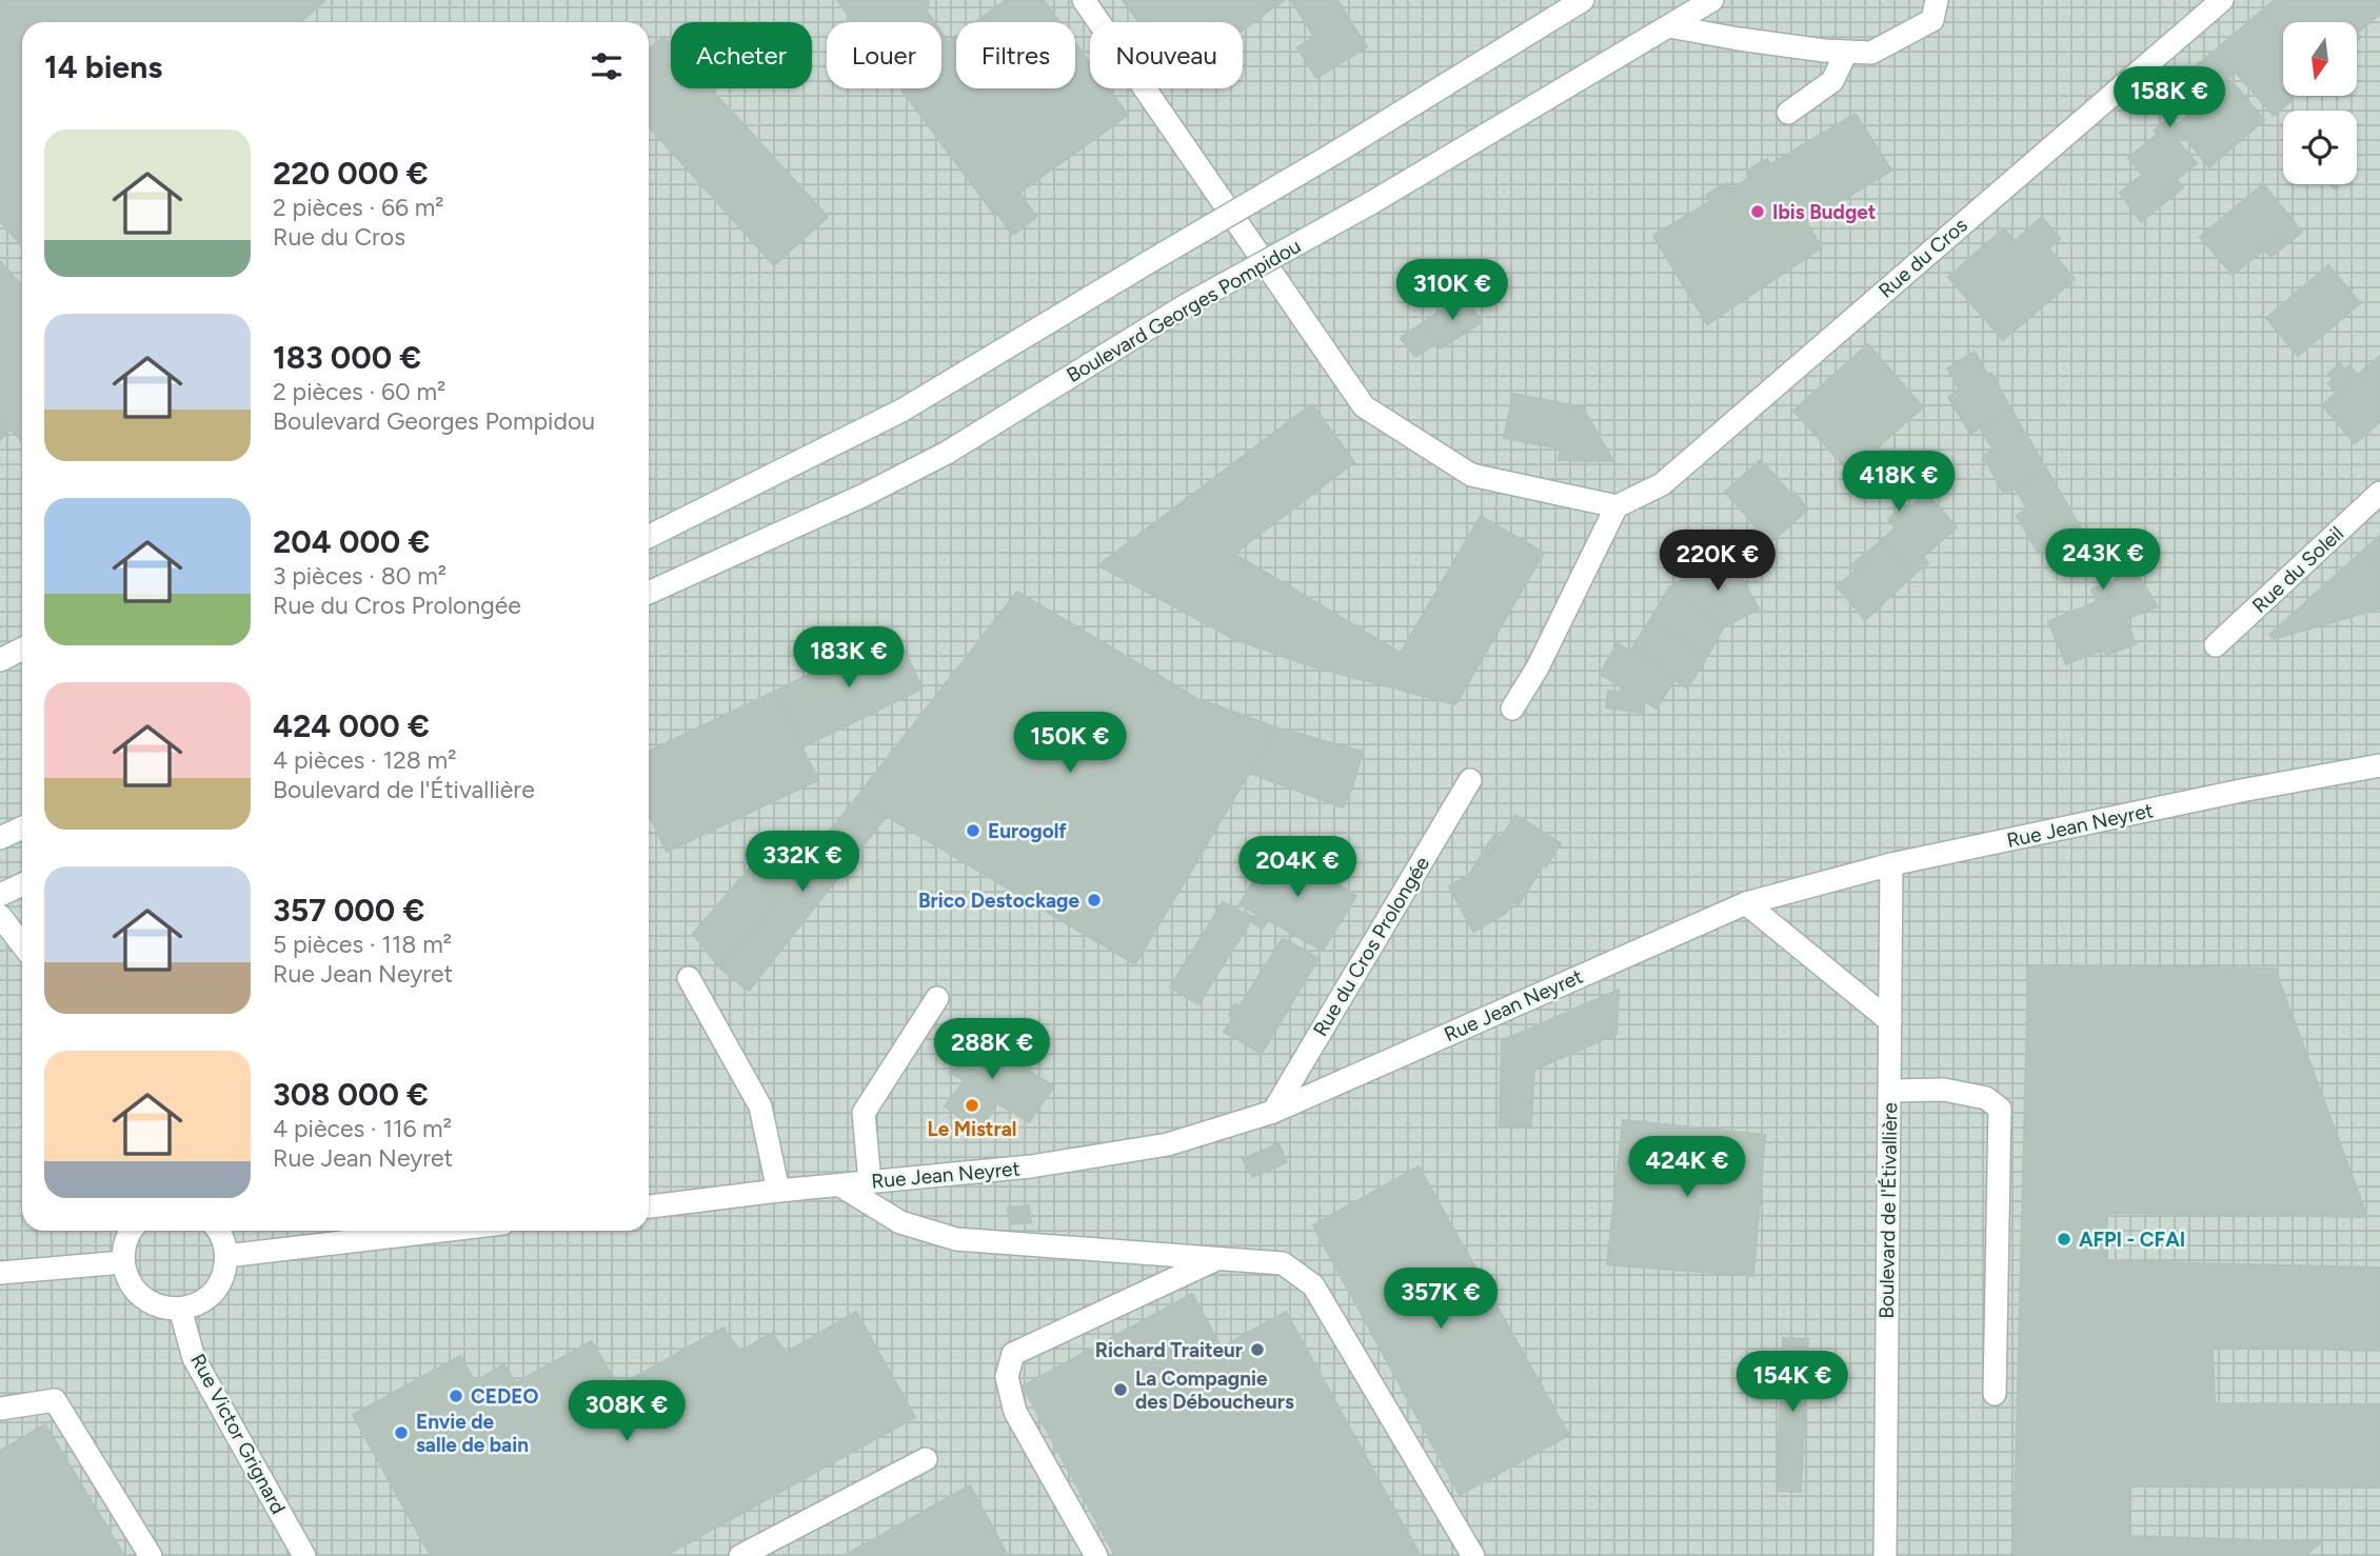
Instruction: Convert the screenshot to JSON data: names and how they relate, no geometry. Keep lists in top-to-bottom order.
{
  "streets": {
    "street": [
      "Rue du Cros",
      "Boulevard Georges Pompidou",
      "Rue du Soleil",
      "Rue Jean Neyret",
      "Rue du Cros Prolongée",
      "Boulevard de l'Étivallière",
      "Rue Victor Grignard"
    ]
  },
  "crossings": [
    ["Rue Jean Neyret", "Rue du Cros Prolongée"],
    ["Rue Jean Neyret", "Boulevard de l'Étivallière"]
  ],
  "places": [
    "Ibis Budget",
    "Eurogolf",
    "Brico Destockage",
    "Le Mistral",
    "AFPI - CFAI",
    "Richard Traiteur",
    "La Compagnie des Déboucheurs",
    "CEDEO",
    "Envie de salle de bain"
  ],
  "north": "bottom",
  "page": {
    "chip": [
      "Acheter",
      "Louer",
      "Filtres",
      "Nouveau"
    ],
    "heading": "14 biens",
    "price": [
      "158K €",
      "310K €",
      "418K €",
      "243K €",
      "220K €",
      "183K €",
      "150K €",
      "332K €",
      "204K €",
      "288K €",
      "424K €",
      "357K €",
      "154K €",
      "308K €"
    ],
    "list": [
      {
        "name": "220 000 €",
        "note": "2 pièces · 66 m² · Rue du Cros"
      },
      {
        "name": "183 000 €",
        "note": "2 pièces · 60 m² · Boulevard Georges Pompidou"
      },
      {
        "name": "204 000 €",
        "note": "3 pièces · 80 m² · Rue du Cros Prolongée"
      },
      {
        "name": "424 000 €",
        "note": "4 pièces · 128 m² · Boulevard de l'Étivallière"
      },
      {
        "name": "357 000 €",
        "note": "5 pièces · 118 m² · Rue Jean Neyret"
      },
      {
        "name": "308 000 €",
        "note": "4 pièces · 116 m² · Rue Jean Neyret"
      }
    ]
  }
}
